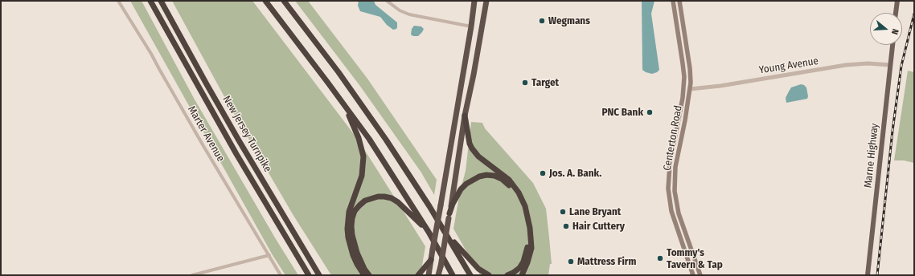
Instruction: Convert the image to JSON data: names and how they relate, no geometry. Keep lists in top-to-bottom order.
{
  "streets": {
    "highway": ["New Jersey Turnpike"],
    "main road": ["Centerton Road", "Marne Highway"],
    "street": ["Young Avenue", "Marter Avenue"]
  },
  "crossings": [
    ["Young Avenue", "Centerton Road"],
    ["Young Avenue", "Marne Highway"]
  ],
  "places": [
    "Wegmans",
    "Target",
    "PNC Bank",
    "Jos. A. Bank.",
    "Lane Bryant",
    "Hair Cuttery",
    "Tommy's Tavern & Tap",
    "Mattress Firm"
  ],
  "north": "right"
}
